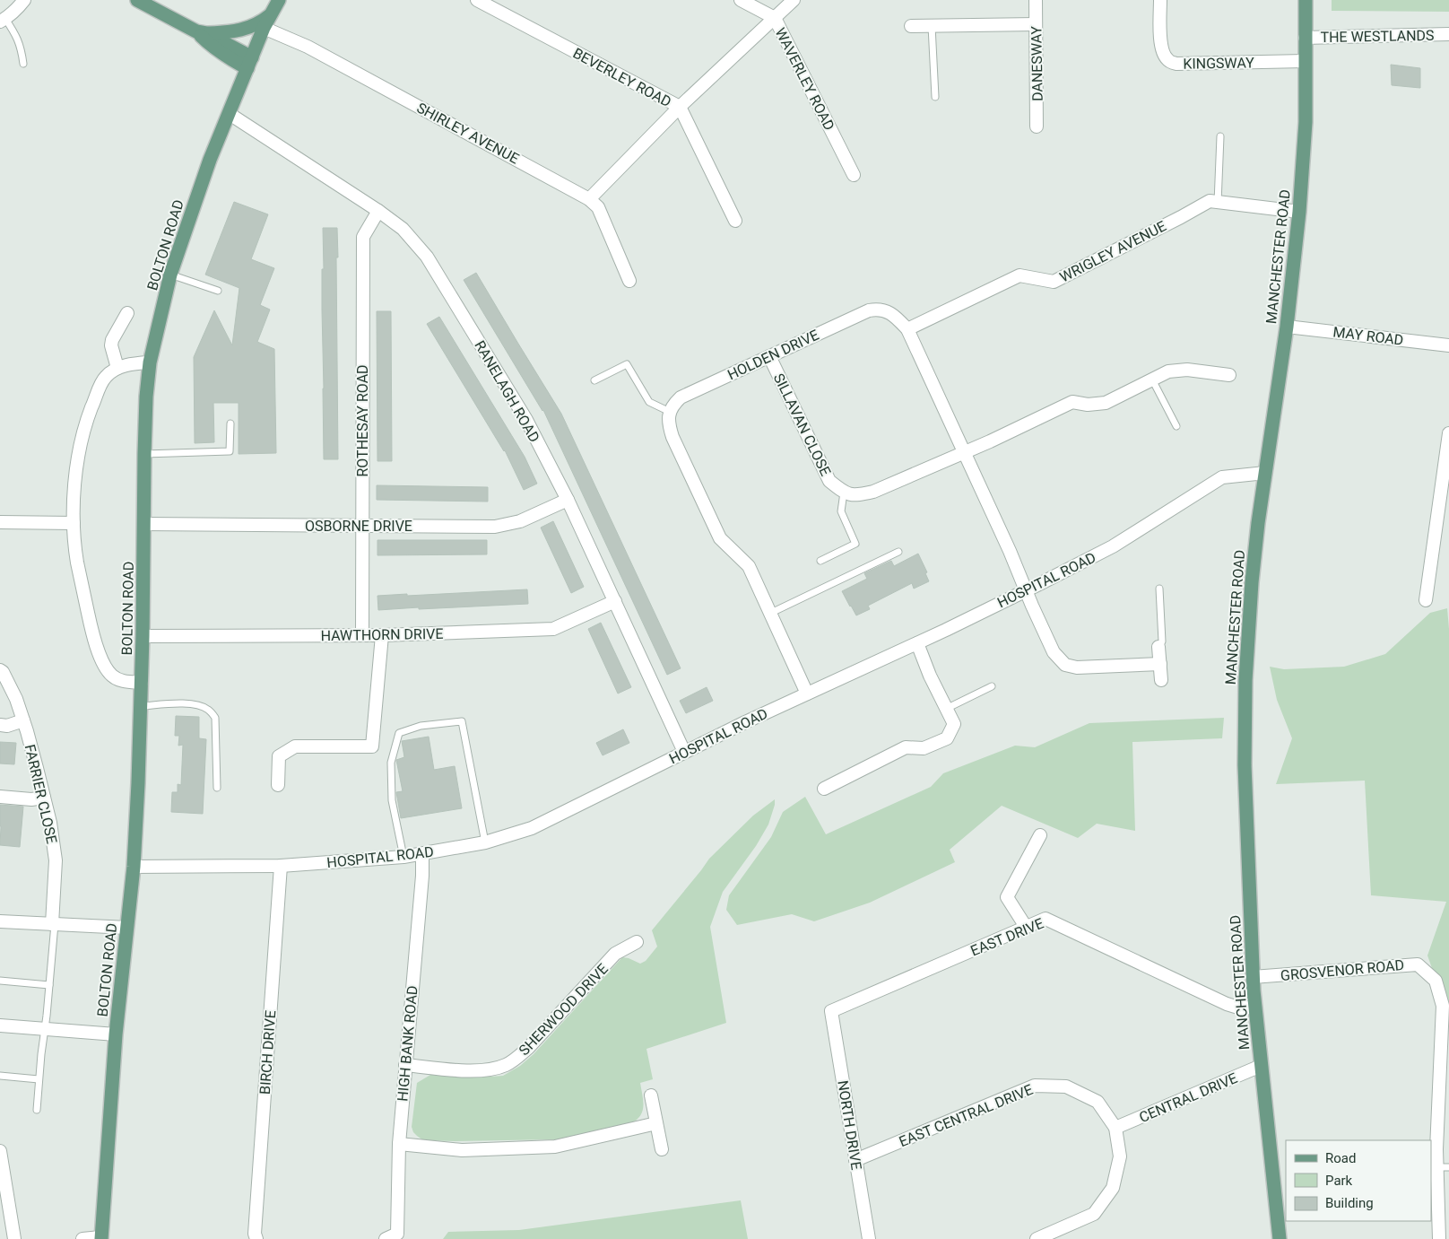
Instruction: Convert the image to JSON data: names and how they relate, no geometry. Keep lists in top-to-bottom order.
{
  "streets": {
    "main road": ["BOLTON ROAD", "MANCHESTER ROAD"],
    "street": [
      "THE WESTLANDS",
      "KINGSWAY",
      "DANESWAY",
      "BEVERLEY ROAD",
      "WAVERLEY ROAD",
      "SHIRLEY AVENUE",
      "WRIGLEY AVENUE",
      "MAY ROAD",
      "HOLDEN DRIVE",
      "RANELAGH ROAD",
      "ROTHESAY ROAD",
      "SILLAVAN CLOSE",
      "OSBORNE DRIVE",
      "HOSPITAL ROAD",
      "HAWTHORN DRIVE",
      "FARRIER CLOSE",
      "EAST DRIVE",
      "GROSVENOR ROAD",
      "SHERWOOD DRIVE",
      "HIGH BANK ROAD",
      "BIRCH DRIVE",
      "CENTRAL DRIVE",
      "EAST CENTRAL DRIVE",
      "NORTH DRIVE"
    ]
  },
  "crossings": [
    ["THE WESTLANDS", "MANCHESTER ROAD"],
    ["KINGSWAY", "MANCHESTER ROAD"],
    ["SHIRLEY AVENUE", "BOLTON ROAD"],
    ["BOLTON ROAD", "RANELAGH ROAD"],
    ["BOLTON ROAD", "OSBORNE DRIVE"],
    ["BOLTON ROAD", "HOSPITAL ROAD"],
    ["BOLTON ROAD", "HAWTHORN DRIVE"],
    ["WRIGLEY AVENUE", "MANCHESTER ROAD"],
    ["WRIGLEY AVENUE", "HOLDEN DRIVE"],
    ["MANCHESTER ROAD", "MAY ROAD"],
    ["MANCHESTER ROAD", "HOSPITAL ROAD"],
    ["MANCHESTER ROAD", "EAST DRIVE"],
    ["MANCHESTER ROAD", "GROSVENOR ROAD"],
    ["MANCHESTER ROAD", "CENTRAL DRIVE"],
    ["HOLDEN DRIVE", "SILLAVAN CLOSE"],
    ["HOLDEN DRIVE", "HOSPITAL ROAD"],
    ["RANELAGH ROAD", "ROTHESAY ROAD"],
    ["RANELAGH ROAD", "OSBORNE DRIVE"],
    ["RANELAGH ROAD", "HOSPITAL ROAD"],
    ["RANELAGH ROAD", "HAWTHORN DRIVE"],
    ["ROTHESAY ROAD", "OSBORNE DRIVE"],
    ["ROTHESAY ROAD", "HAWTHORN DRIVE"],
    ["HOSPITAL ROAD", "HIGH BANK ROAD"],
    ["HOSPITAL ROAD", "BIRCH DRIVE"],
    ["EAST DRIVE", "NORTH DRIVE"],
    ["SHERWOOD DRIVE", "HIGH BANK ROAD"],
    ["CENTRAL DRIVE", "EAST CENTRAL DRIVE"],
    ["EAST CENTRAL DRIVE", "NORTH DRIVE"]
  ],
  "legend": ["Road", "Park", "Building"]
}
